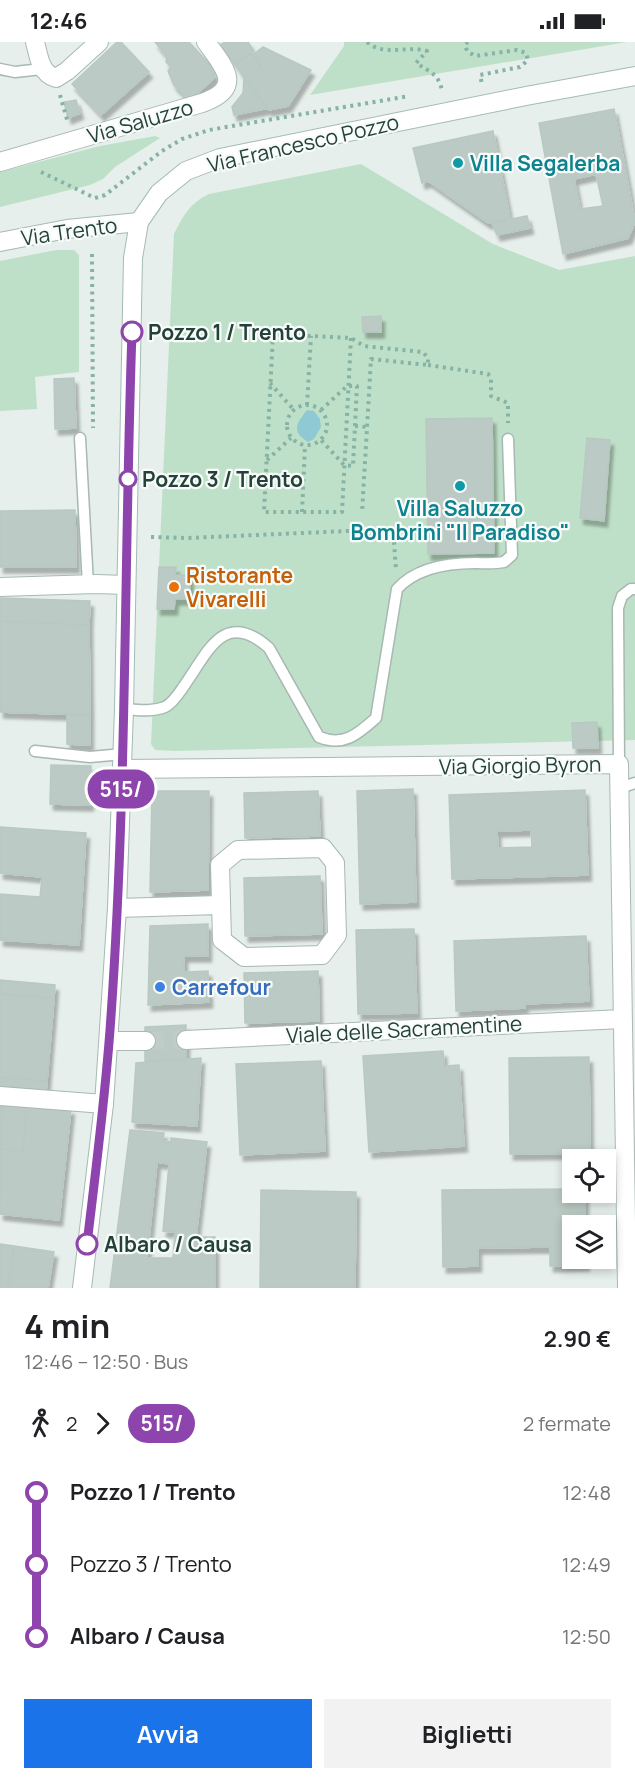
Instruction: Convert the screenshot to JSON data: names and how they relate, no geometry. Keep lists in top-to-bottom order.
{
  "streets": {
    "street": [
      "Via Saluzzo",
      "Via Francesco Pozzo",
      "Via Trento",
      "Via Giorgio Byron",
      "Viale delle Sacramentine"
    ]
  },
  "crossings": [
    ["Via Francesco Pozzo", "Via Trento"],
    ["Via Francesco Pozzo", "Via Giorgio Byron"],
    ["Via Giorgio Byron", "Viale delle Sacramentine"]
  ],
  "places": [
    "Villa Segalerba",
    "Pozzo 1 / Trento",
    "Pozzo 3 / Trento",
    "Villa Saluzzo Bombrini \"Il Paradiso\"",
    "Ristorante Vivarelli",
    "Carrefour",
    "Albaro / Causa"
  ],
  "lines": ["bus line 515/"],
  "page": {
    "status": "12:46",
    "on_map": "515/",
    "heading": ["4 min", "12:46 – 12:50 · Bus", "2.90 €"],
    "legs": ["2", "515/", "2 fermate"],
    "list": [
      {
        "name": "Pozzo 1 / Trento",
        "value": "12:48"
      },
      {
        "name": "Pozzo 3 / Trento",
        "value": "12:49"
      },
      {
        "name": "Albaro / Causa",
        "value": "12:50"
      }
    ],
    "buttons": ["Avvia", "Biglietti"]
  }
}
